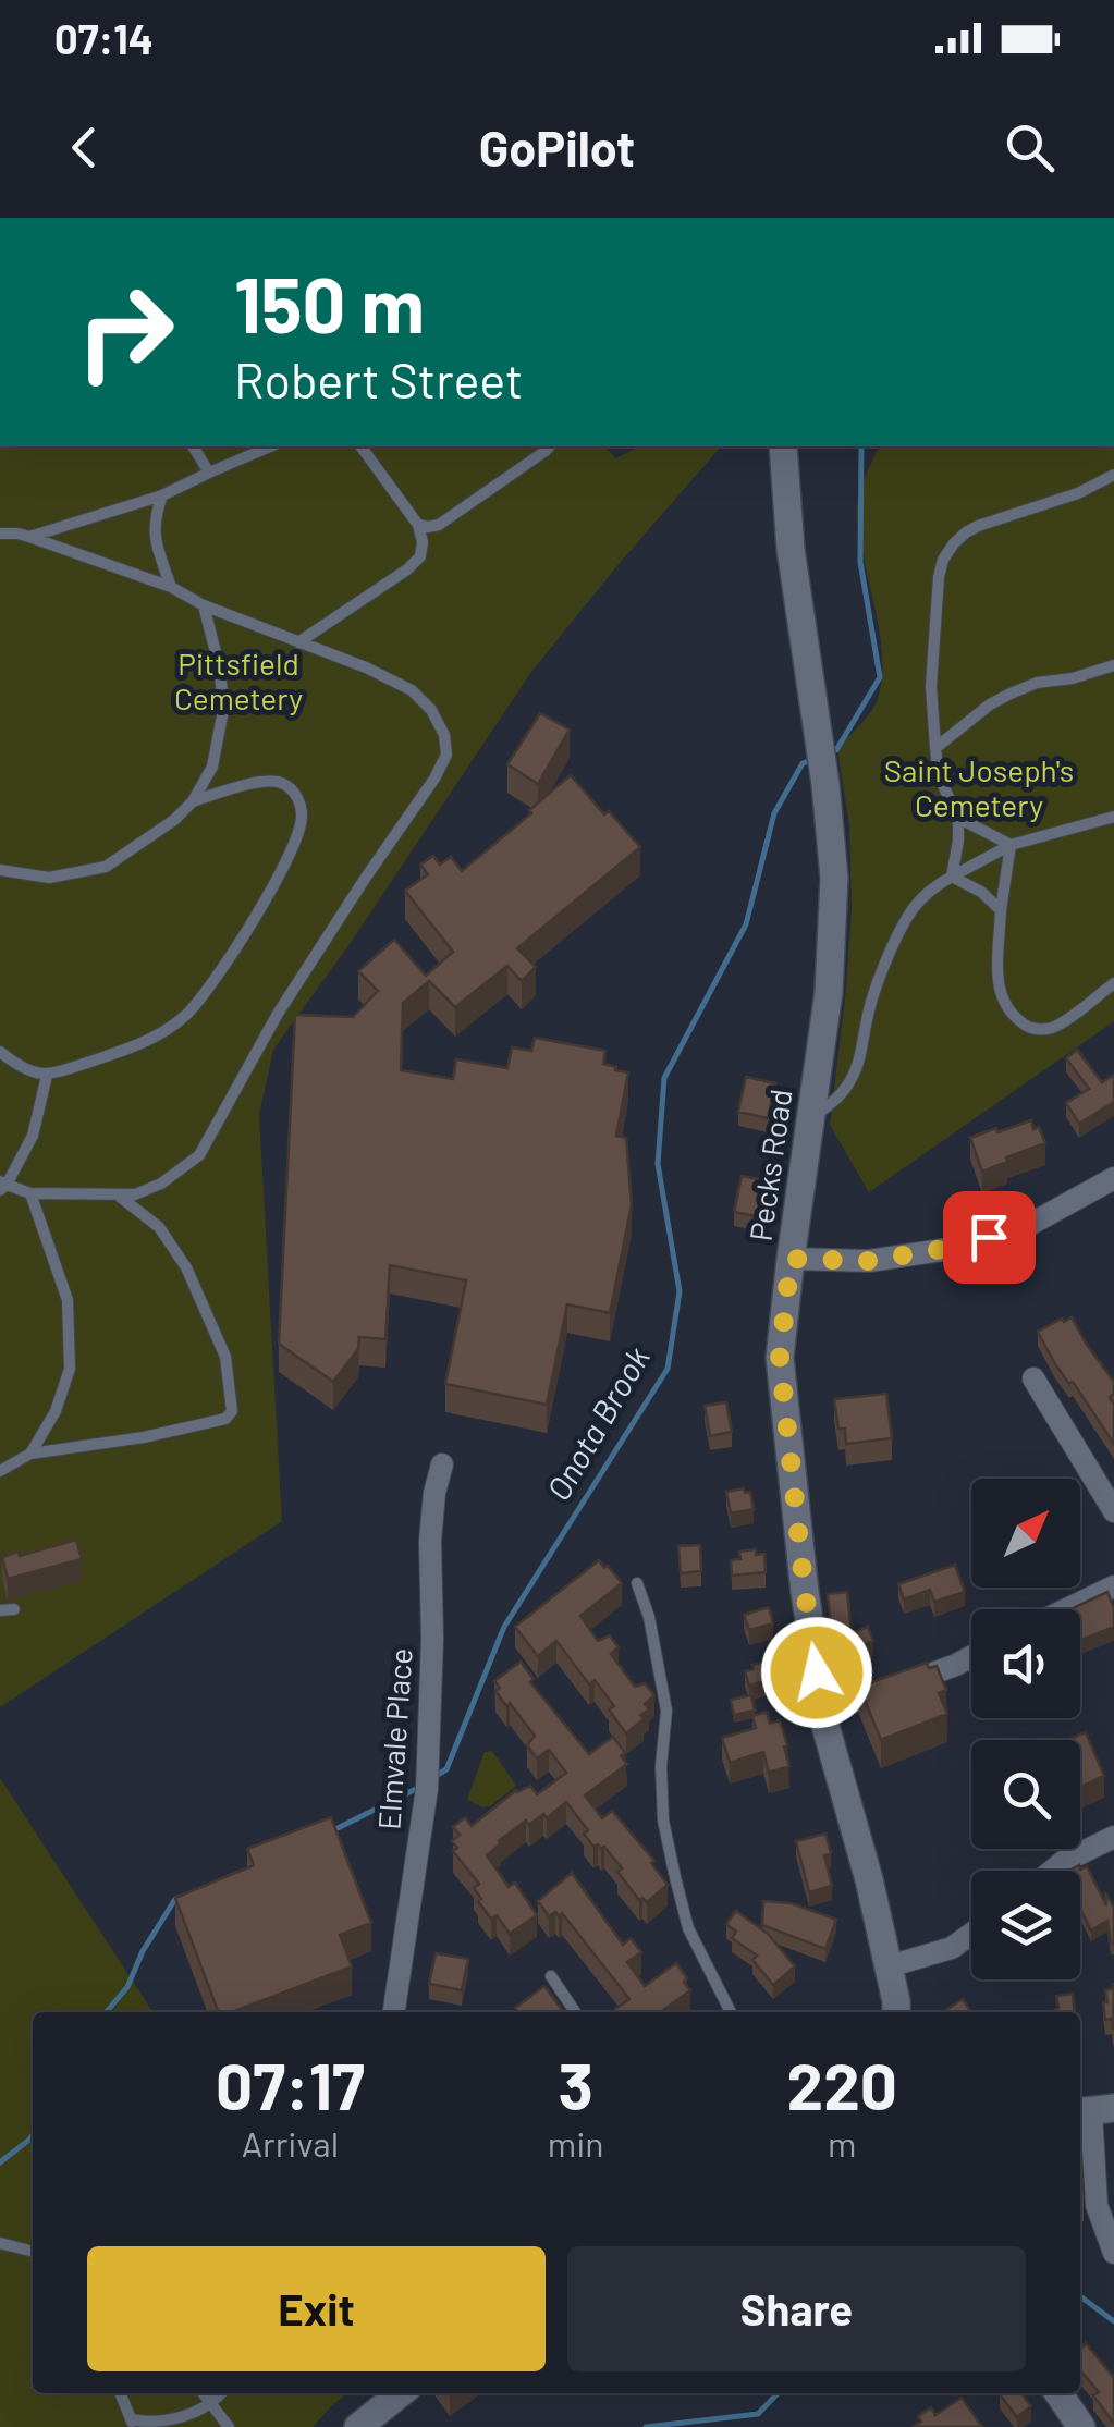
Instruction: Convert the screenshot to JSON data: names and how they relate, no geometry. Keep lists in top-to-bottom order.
{
  "streets": {
    "street": ["Pecks Road", "Elmvale Place"]
  },
  "water": ["Onota Brook"],
  "parks": ["Pittsfield Cemetery", "Saint Joseph's Cemetery"],
  "north": "top right",
  "page": {
    "status": "07:14",
    "header": "GoPilot",
    "turn": ["150 m", "Robert Street"],
    "eta": [
      "07:17",
      "Arrival",
      "3",
      "min",
      "220",
      "m"
    ],
    "buttons": ["Exit", "Share"]
  }
}
